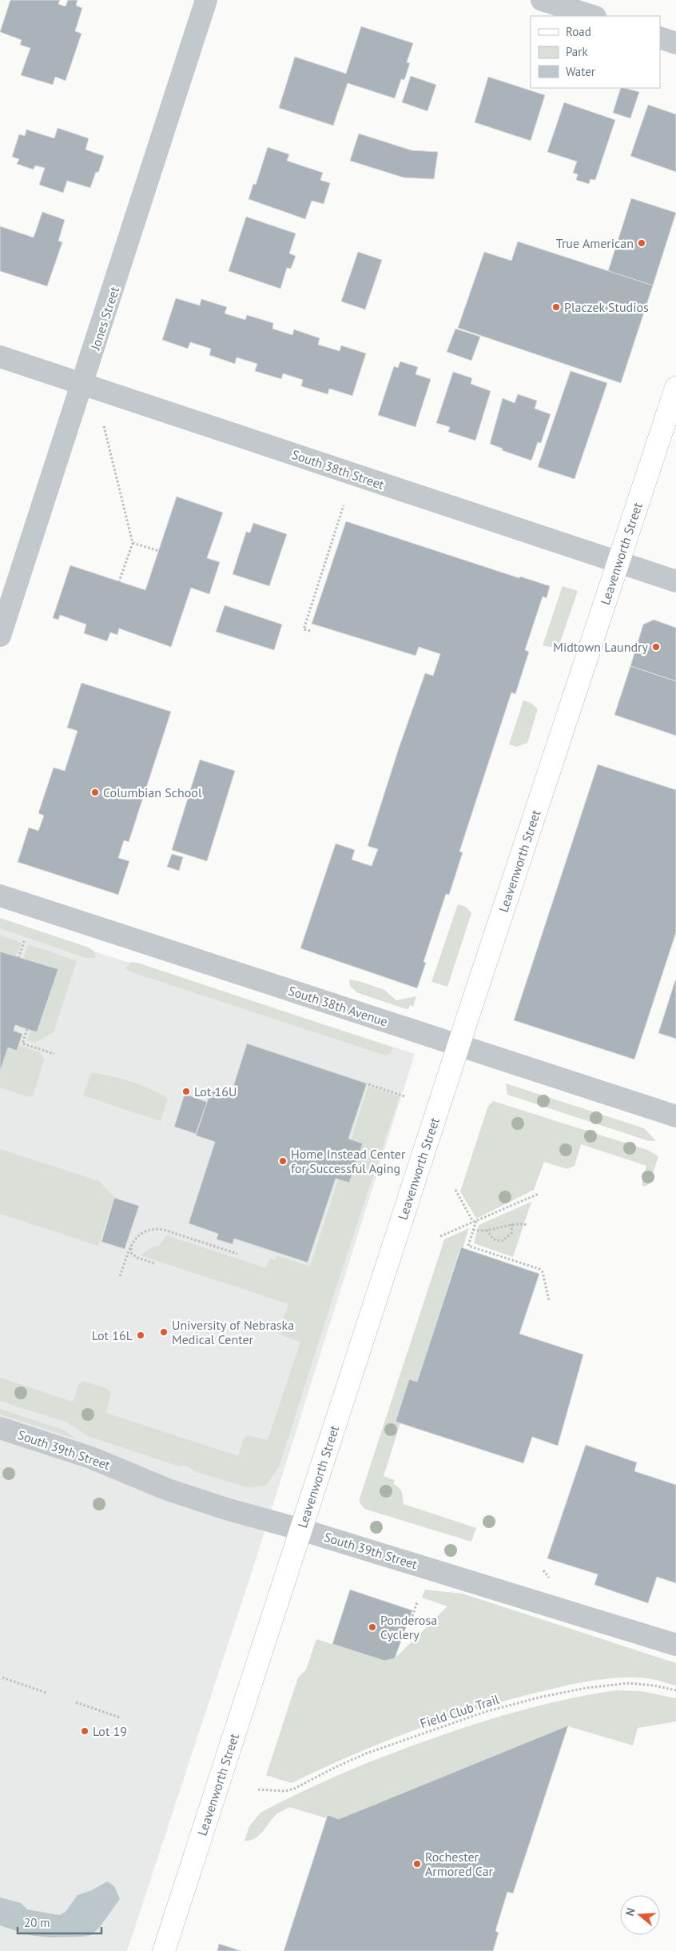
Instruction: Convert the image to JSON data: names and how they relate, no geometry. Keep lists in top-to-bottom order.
{
  "streets": {
    "main road": ["Leavenworth Street"],
    "street": [
      "Jones Street",
      "South 38th Street",
      "South 38th Avenue",
      "South 39th Street"
    ],
    "path": ["Field Club Trail"]
  },
  "crossings": [
    ["Jones Street", "South 38th Street"],
    ["South 38th Street", "Leavenworth Street"],
    ["Leavenworth Street", "South 38th Avenue"],
    ["Leavenworth Street", "South 39th Street"]
  ],
  "places": [
    "True American",
    "Placzek Studios",
    "Midtown Laundry",
    "Columbian School",
    "Lot 16U",
    "Home Instead Center for Successful Aging",
    "University of Nebraska Medical Center",
    "Lot 16L",
    "Ponderosa Cyclery",
    "Lot 19",
    "Rochester Armored Car"
  ],
  "legend": ["Road", "Park", "Water"],
  "scale_bar": "20 m",
  "north": "left"
}
